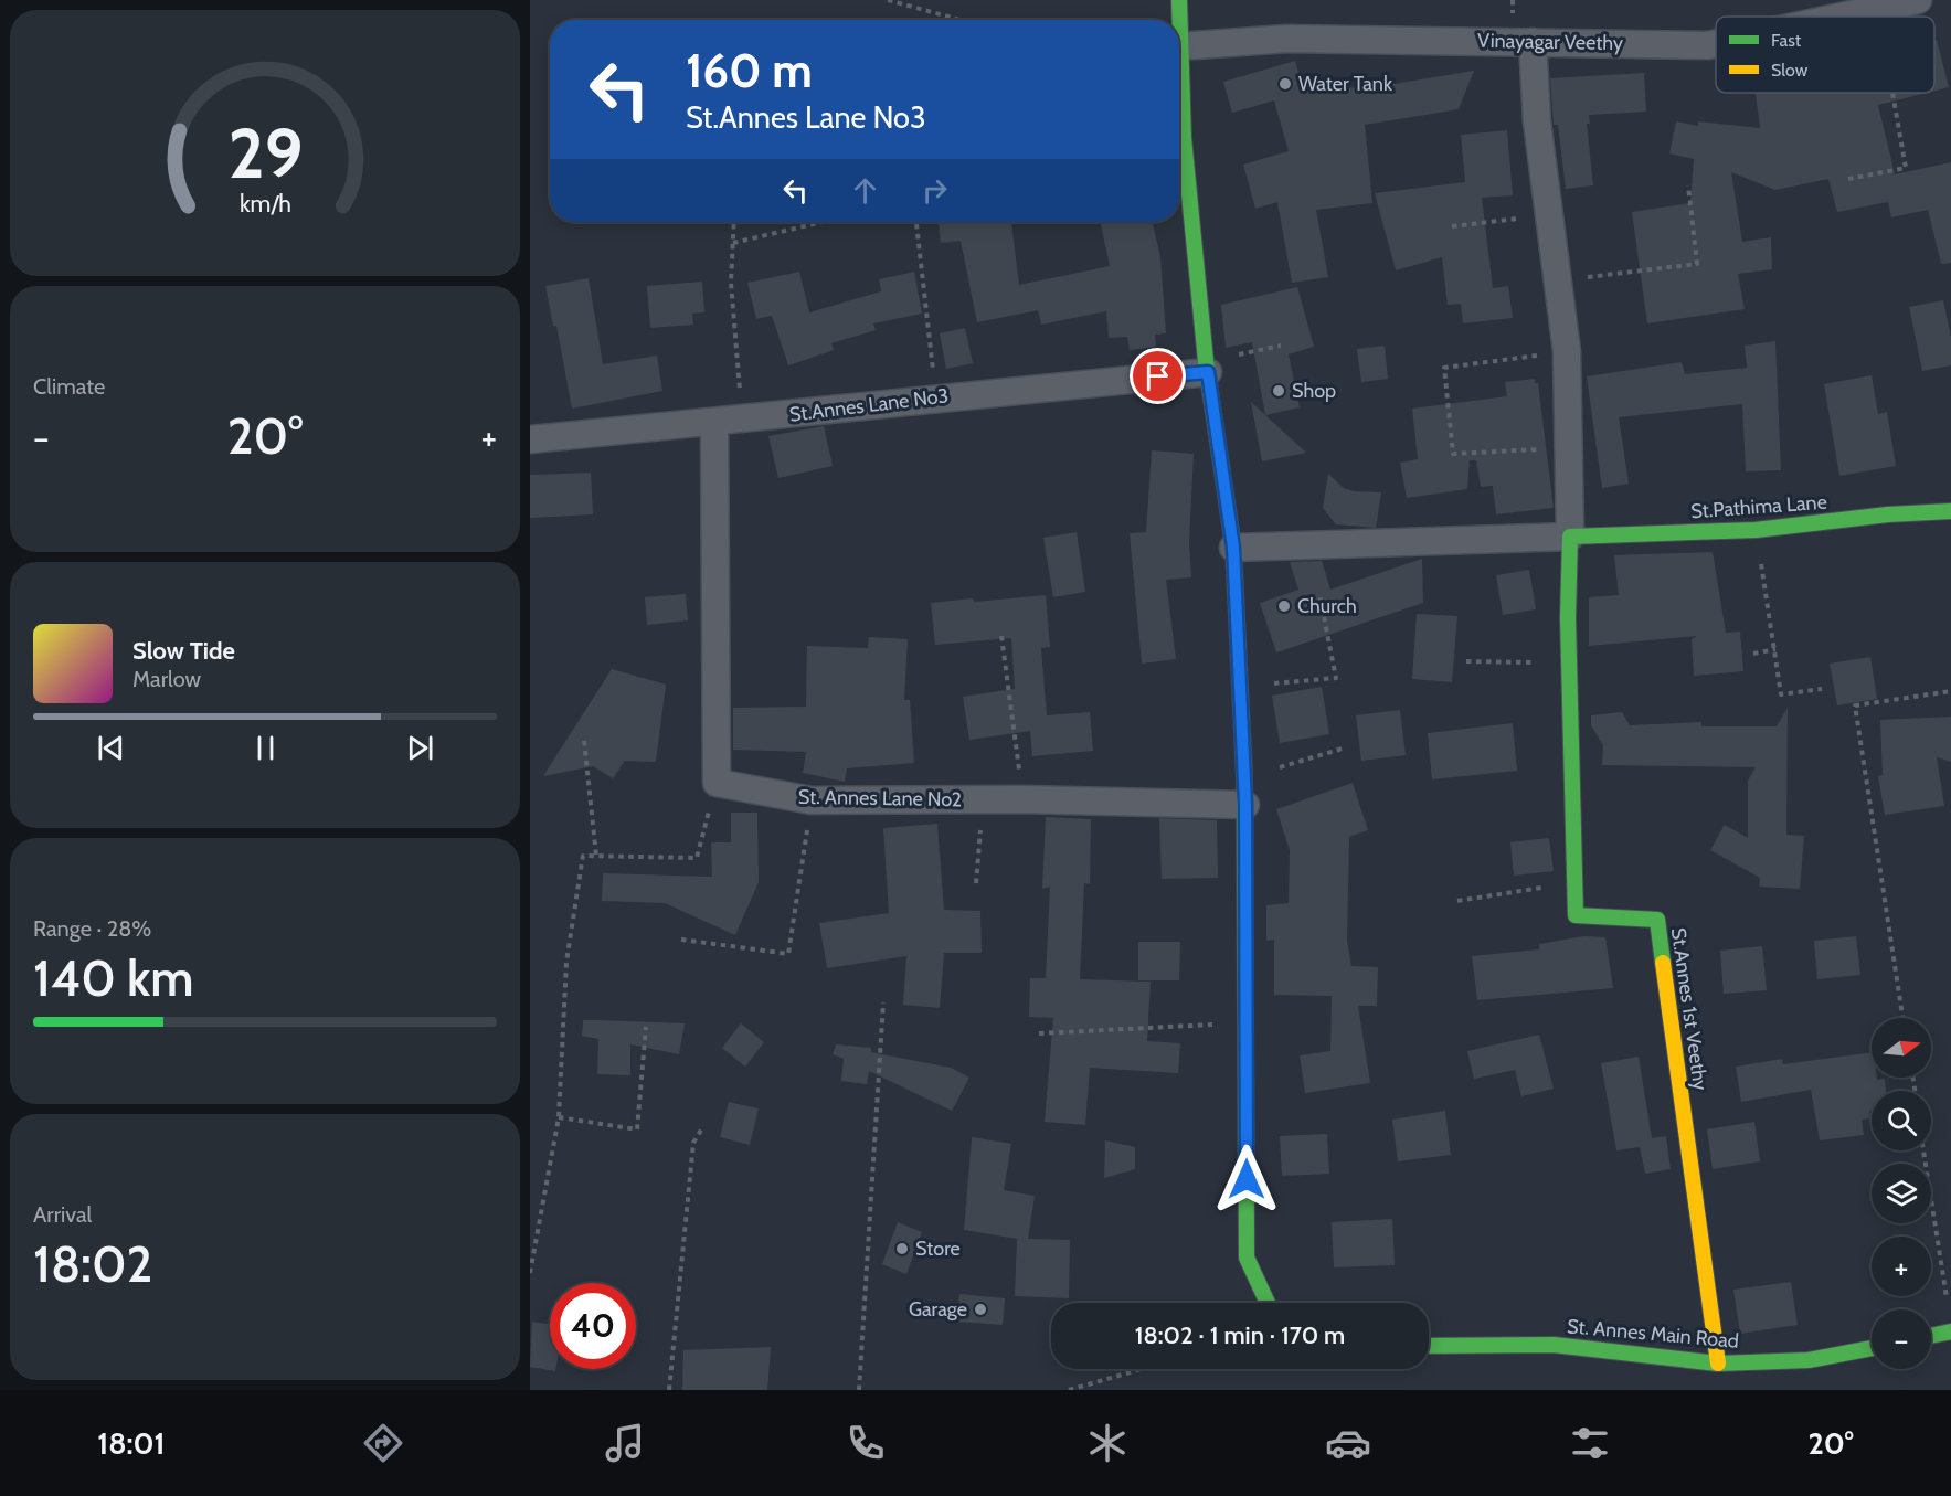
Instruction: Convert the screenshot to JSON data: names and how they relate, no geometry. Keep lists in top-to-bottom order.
{
  "streets": {
    "street": [
      "Vinayagar Veethy",
      "St.Annes Lane No3",
      "St.Pathima Lane",
      "St. Annes Lane No2",
      "St.Annes 1st Veethy",
      "St. Annes Main Road"
    ]
  },
  "crossings": [
    ["St.Pathima Lane", "St.Annes 1st Veethy"],
    ["St.Annes 1st Veethy", "St. Annes Main Road"]
  ],
  "places": [
    "Water Tank",
    "Shop",
    "Church",
    "Store",
    "Garage"
  ],
  "legend": ["Fast", "Slow"],
  "north": "right",
  "page": {
    "turn": ["160 m", "St.Annes Lane No3"],
    "tile": [
      "Climate",
      ["Range · 28%", "140 km"],
      ["Arrival", "18:02"]
    ],
    "heat": ["−", "20°", "+"],
    "song": ["Slow Tide", "Marlow"],
    "map_buttons": ["+", "−"],
    "limit": "40",
    "trip": "18:02 · 1 min · 170 m",
    "tabs": ["18:01", "20°"],
    "gauge": ["29", "km/h"]
  }
}
